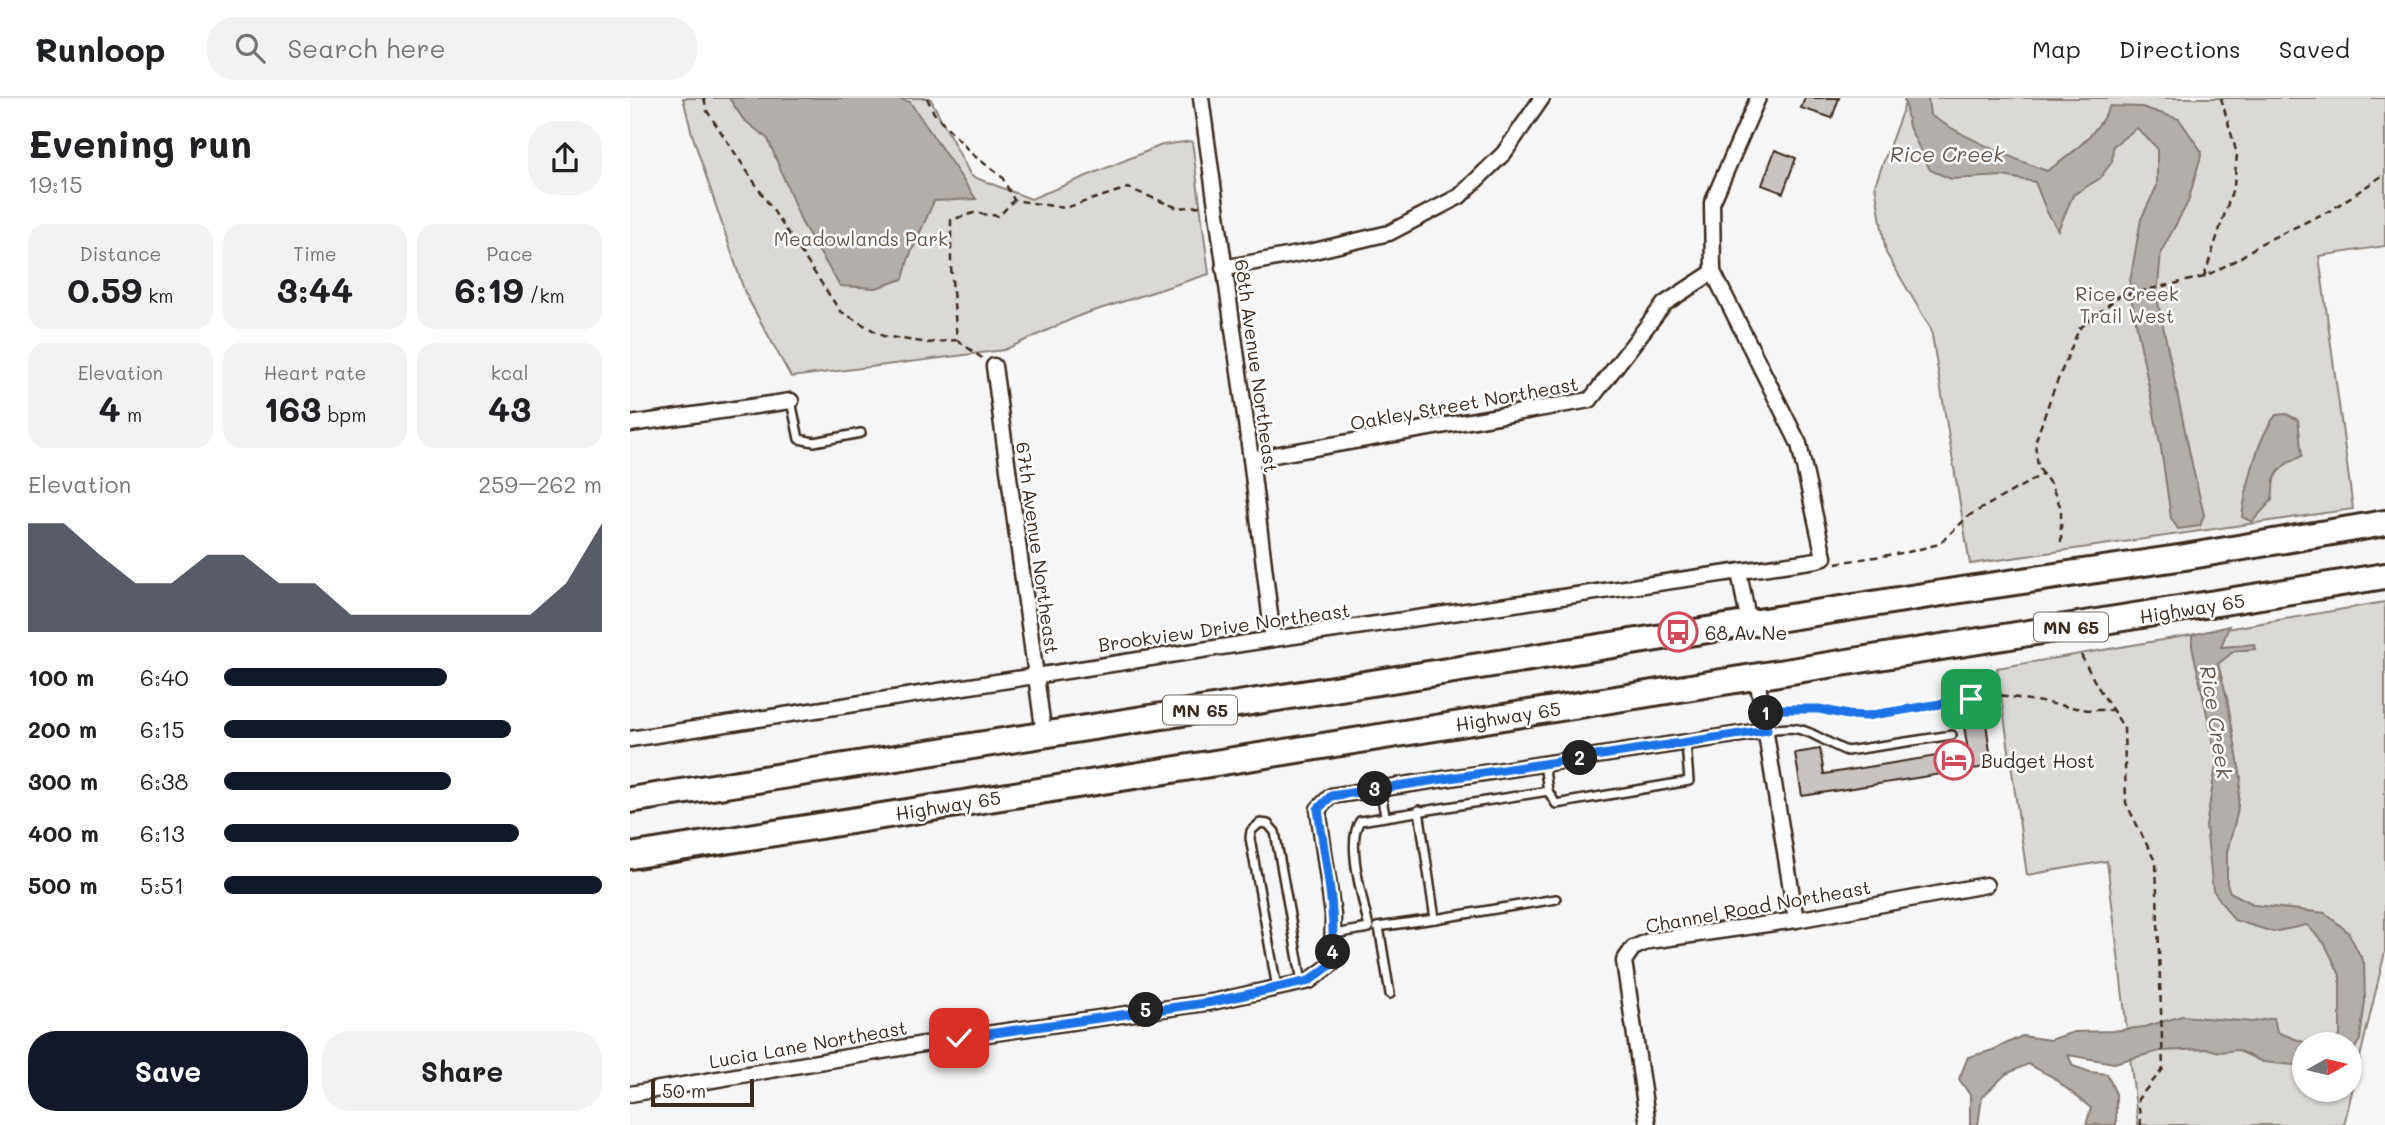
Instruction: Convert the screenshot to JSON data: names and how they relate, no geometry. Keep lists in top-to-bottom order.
{
  "streets": {
    "highway": ["Highway 65", "MN 65"],
    "street": [
      "68th Avenue Northeast",
      "Oakley Street Northeast",
      "67th Avenue Northeast",
      "Brookview Drive Northeast",
      "Channel Road Northeast",
      "Lucia Lane Northeast"
    ]
  },
  "crossings": [
    ["68th Avenue Northeast", "Oakley Street Northeast"],
    ["68th Avenue Northeast", "Brookview Drive Northeast"],
    ["67th Avenue Northeast", "Brookview Drive Northeast"],
    ["67th Avenue Northeast", "MN 65"]
  ],
  "water": ["Rice Creek"],
  "parks": ["Meadowlands Park", "Rice Creek Trail West"],
  "places": {
    "bus stop": ["68 Av Ne"],
    "hotel": ["Budget Host"]
  },
  "scale_bar": "50 m",
  "north": "right",
  "page": {
    "header": "Runloop",
    "search": "Search here",
    "nav": ["Map", "Directions", "Saved"],
    "heading": ["Evening run", "19:15"],
    "stats": [
      ["Distance", "0.59 km"],
      ["Time", "3:44"],
      ["Pace", "6:19 /km"],
      ["Elevation", "4 m"],
      ["Heart rate", "163 bpm"],
      ["kcal", "43"]
    ],
    "chart": ["Elevation", "259–262 m"],
    "list": [
      {
        "name": "100 m",
        "note": "6:40"
      },
      {
        "name": "200 m",
        "note": "6:15"
      },
      {
        "name": "300 m",
        "note": "6:38"
      },
      {
        "name": "400 m",
        "note": "6:13"
      },
      {
        "name": "500 m",
        "note": "5:51"
      }
    ],
    "pins": [
      "1",
      "2",
      "3",
      "4",
      "5"
    ],
    "buttons": ["Save", "Share"],
    "scale": "50 m"
  }
}
